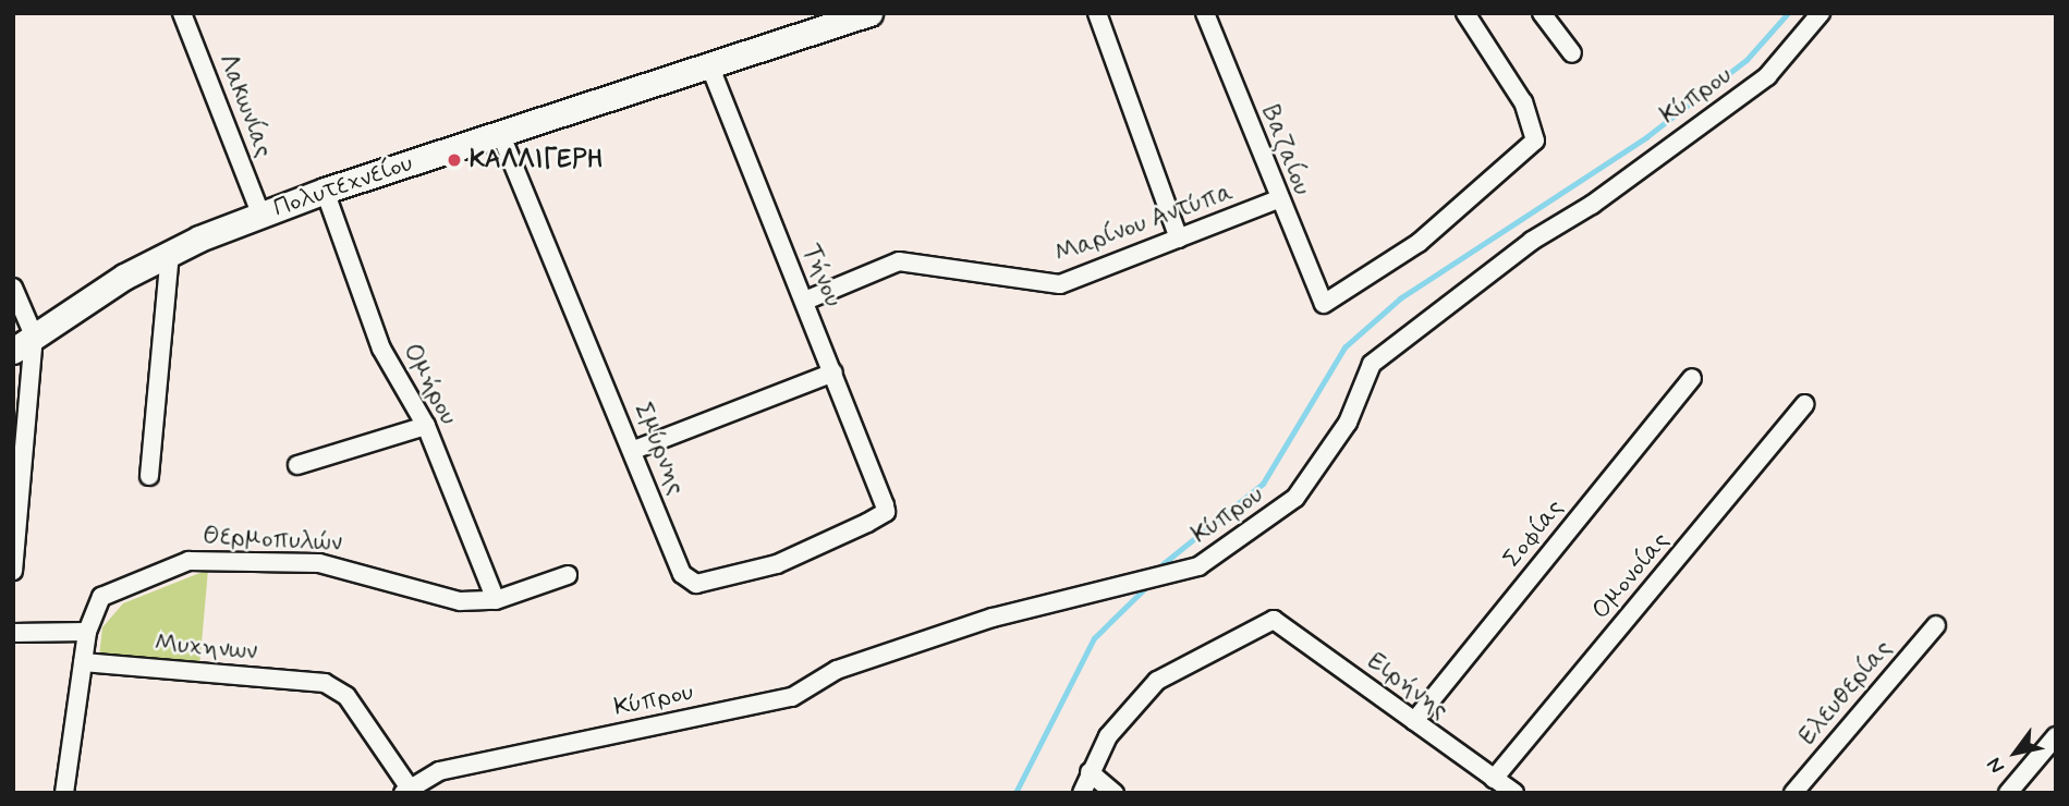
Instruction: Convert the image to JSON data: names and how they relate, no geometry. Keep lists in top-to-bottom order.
{
  "streets": {
    "street": [
      "Κύπρου",
      "Λακωνίας",
      "Βαζαίου",
      "Πολυτεχνείου",
      "Μαρίνου Αντύπα",
      "Τήνου",
      "Ομήρου",
      "Σμύρνης",
      "Σοφίας",
      "Θερμοπυλών",
      "Ομονοίας",
      "Μυχηνων",
      "Ειρήνης",
      "Ελευθερίας"
    ]
  },
  "crossings": [
    ["Κύπρου", "Μυχηνων"],
    ["Λακωνίας", "Πολυτεχνείου"],
    ["Βαζαίου", "Μαρίνου Αντύπα"],
    ["Πολυτεχνείου", "Τήνου"],
    ["Πολυτεχνείου", "Ομήρου"],
    ["Πολυτεχνείου", "Σμύρνης"],
    ["Μαρίνου Αντύπα", "Τήνου"],
    ["Τήνου", "Σμύρνης"],
    ["Ομήρου", "Θερμοπυλών"],
    ["Σοφίας", "Ειρήνης"],
    ["Θερμοπυλών", "Μυχηνων"],
    ["Ομονοίας", "Ειρήνης"]
  ],
  "places": ["ΚΑΛΛΙΓΕΡΗ"],
  "north": "bottom left"
}
